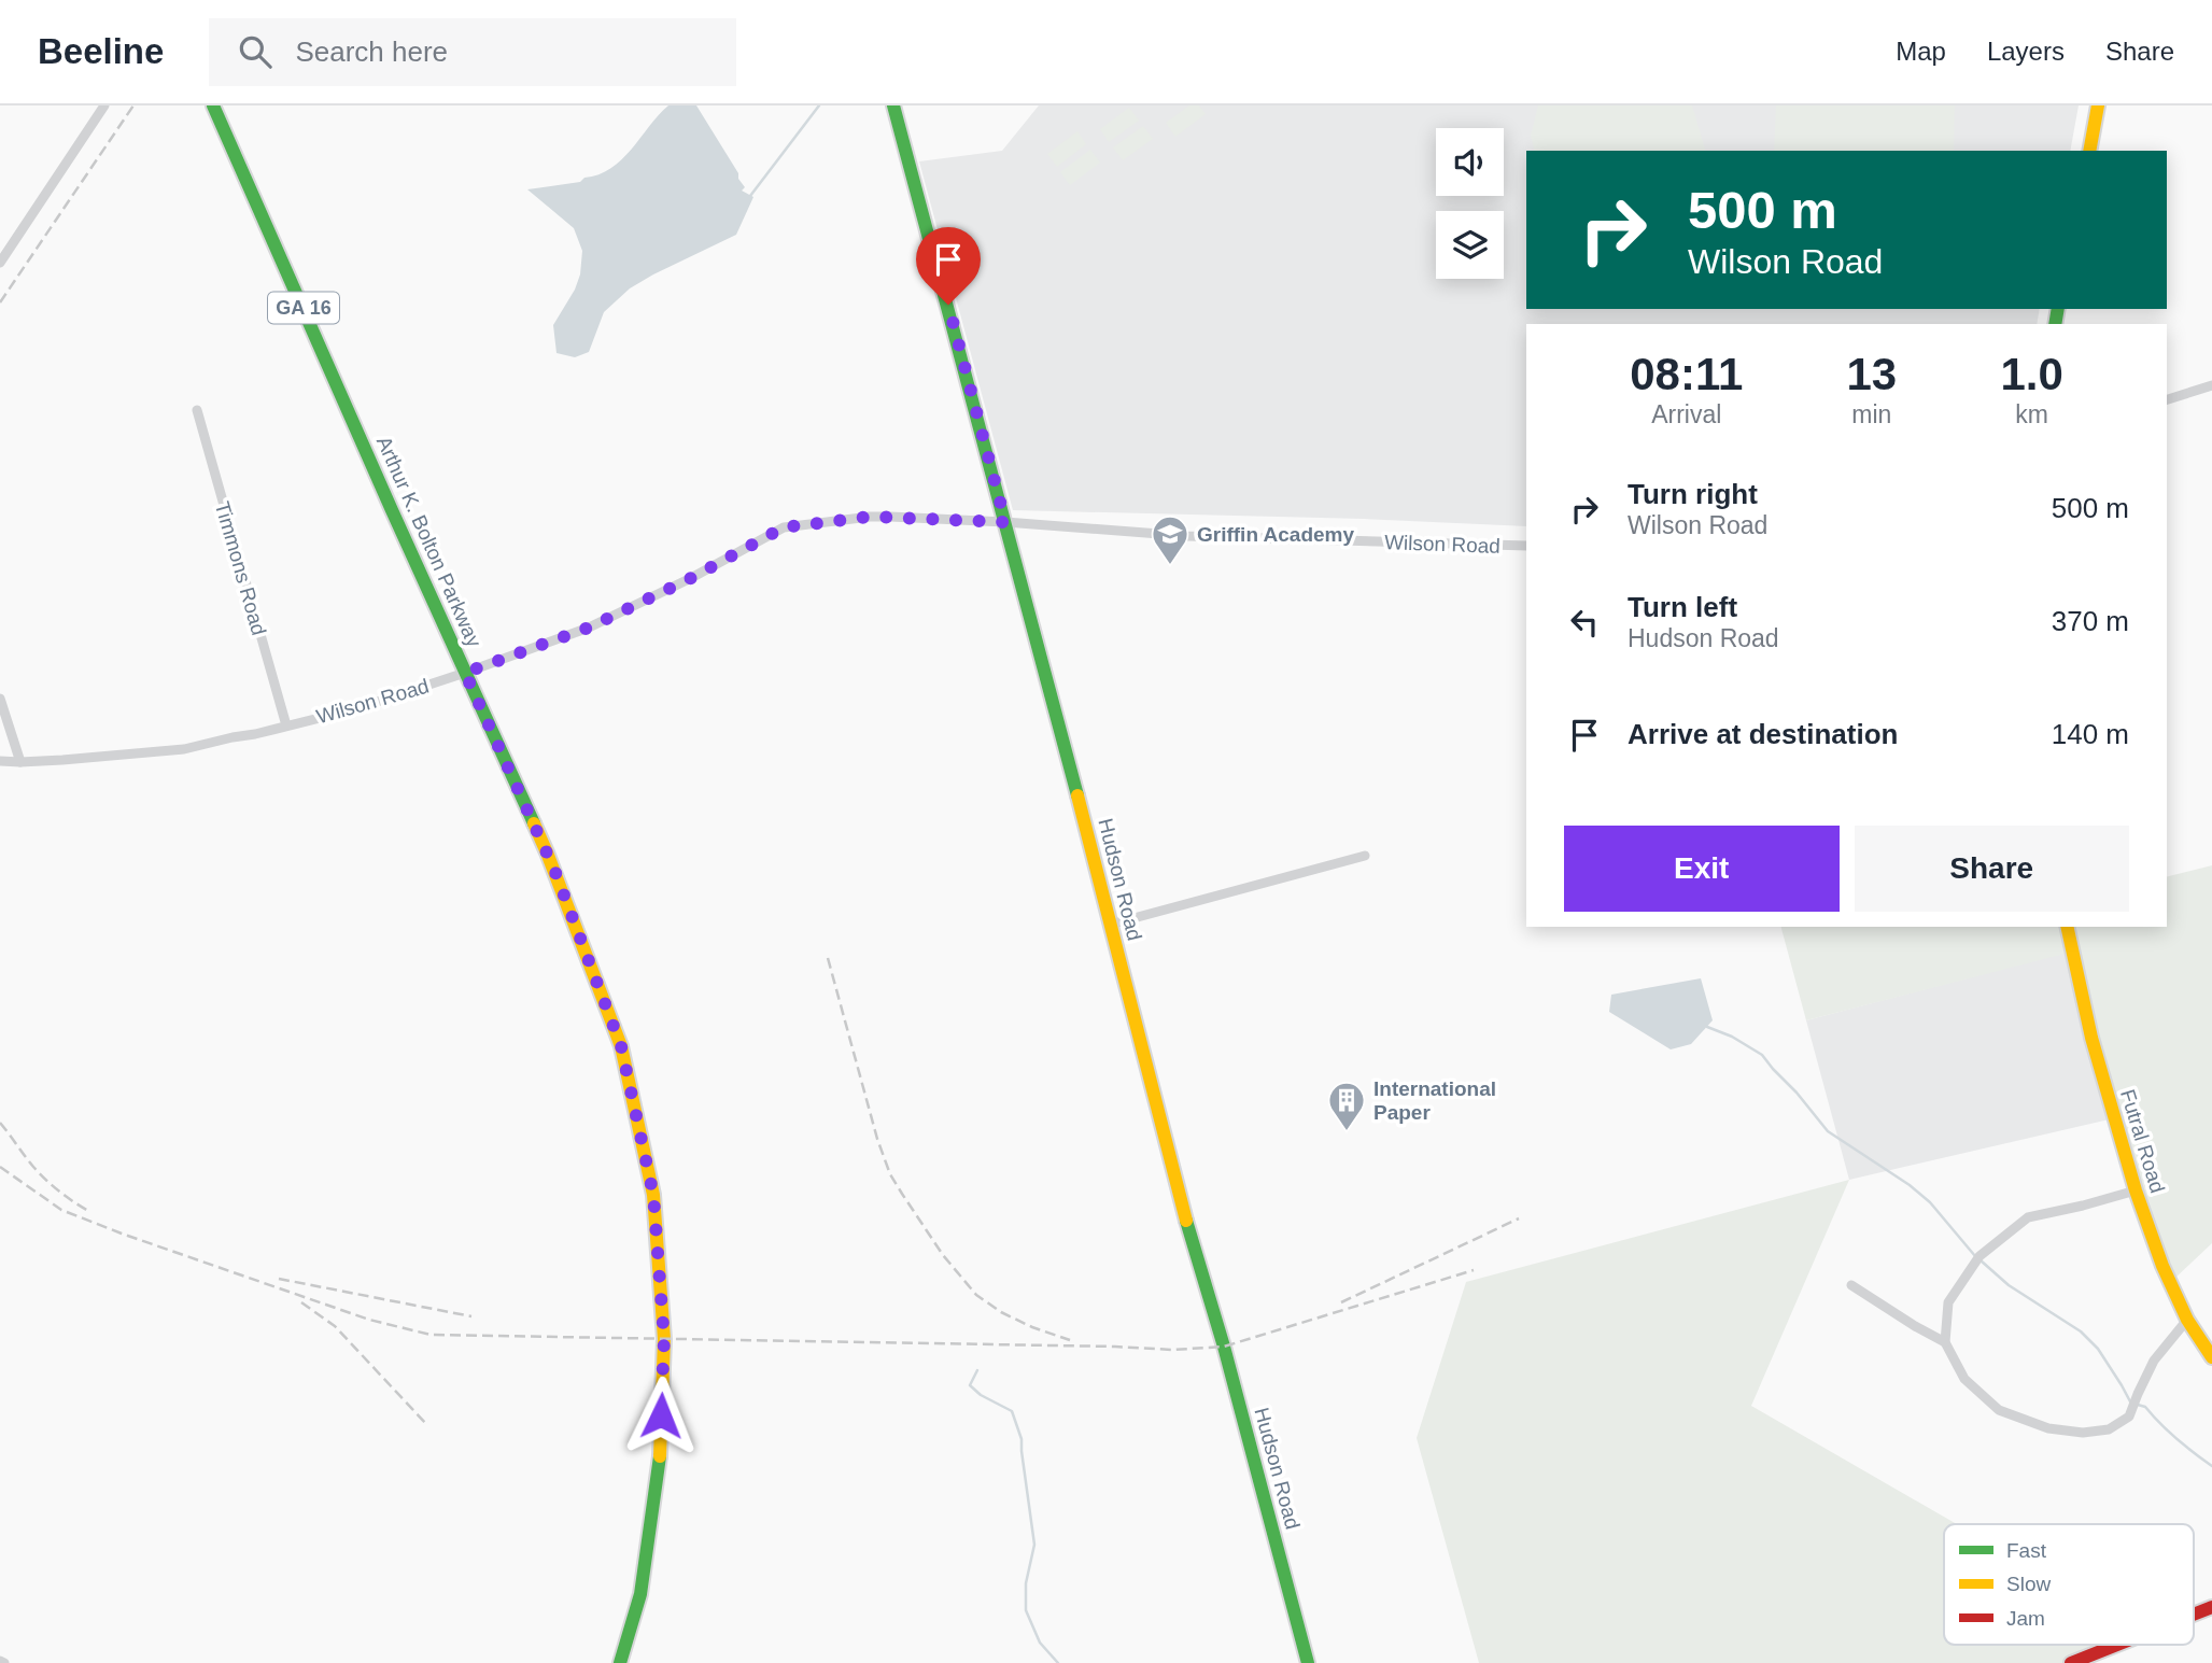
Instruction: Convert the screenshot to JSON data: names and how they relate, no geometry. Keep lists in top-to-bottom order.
{
  "streets": {
    "street": [
      "GA 16",
      "Arthur K. Bolton Parkway",
      "Wilson Road",
      "Timmons Road",
      "Hudson Road",
      "Futral Road"
    ]
  },
  "crossings": [
    ["Arthur K. Bolton Parkway", "Wilson Road"],
    ["Wilson Road", "Timmons Road"],
    ["Wilson Road", "Hudson Road"]
  ],
  "places": {
    "school or university": ["Griffin Academy"],
    "building": ["International Paper"]
  },
  "legend": ["Fast", "Slow", "Jam"],
  "page": {
    "header": "Beeline",
    "search": "Search here",
    "nav": ["Map", "Layers", "Share"],
    "turn": ["500 m", "Wilson Road"],
    "eta": [
      "08:11",
      "Arrival",
      "13",
      "min",
      "1.0",
      "km"
    ],
    "list": [
      {
        "name": "Turn right",
        "note": "Wilson Road",
        "value": "500 m"
      },
      {
        "name": "Turn left",
        "note": "Hudson Road",
        "value": "370 m"
      },
      {
        "name": "Arrive at destination",
        "value": "140 m"
      }
    ],
    "buttons": ["Exit", "Share"]
  }
}
